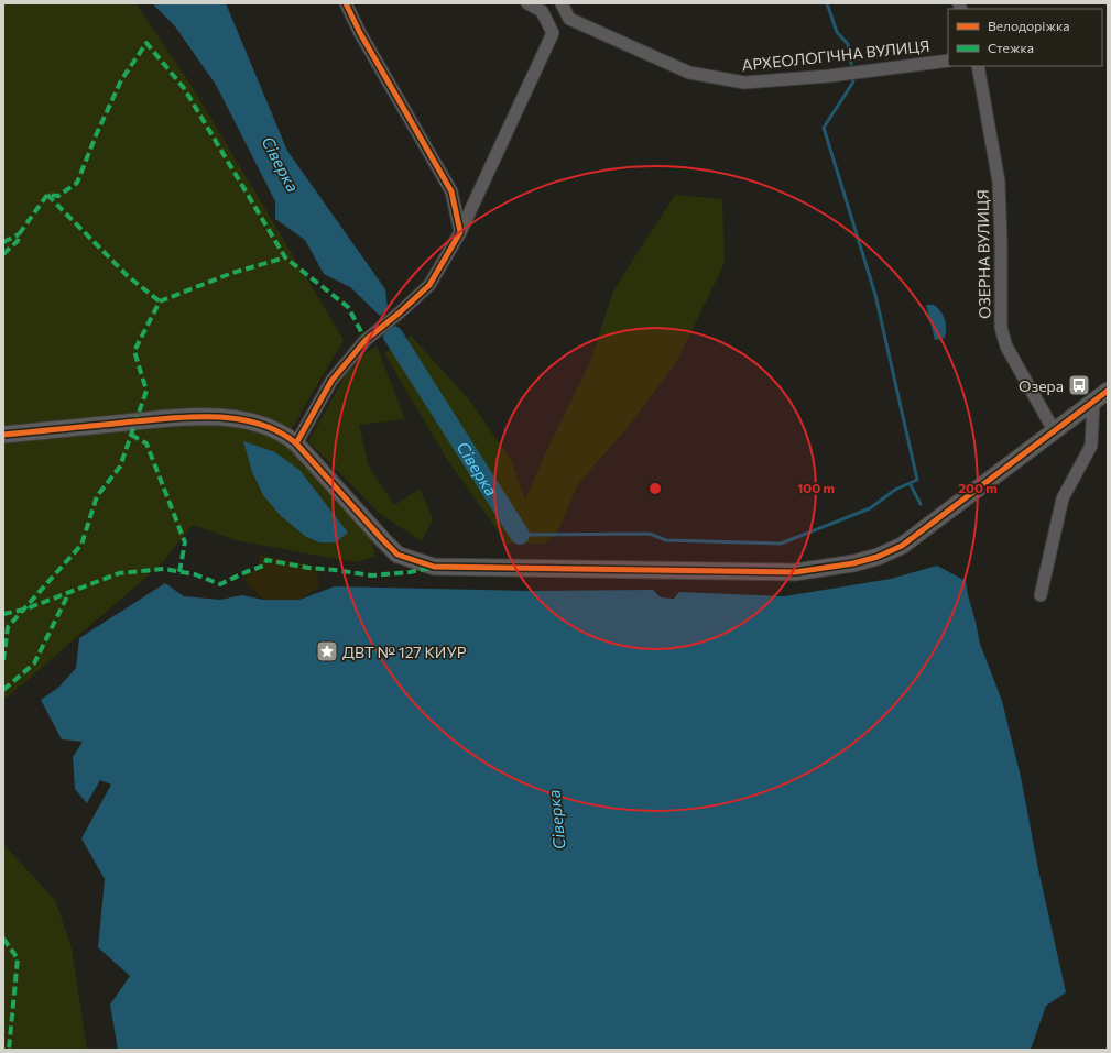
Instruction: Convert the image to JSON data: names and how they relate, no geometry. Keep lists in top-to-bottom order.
{
  "streets": {
    "street": ["АРХЕОЛОГІЧНА ВУЛИЦЯ", "ОЗЕРНА ВУЛИЦЯ"]
  },
  "water": ["Сіверка"],
  "places": {
    "bus stop": ["Озера"],
    "place": ["ДВТ № 127 КИУР"]
  },
  "legend": ["Велодоріжка", "Стежка"],
  "rings": ["100 m", "200 m"]
}
